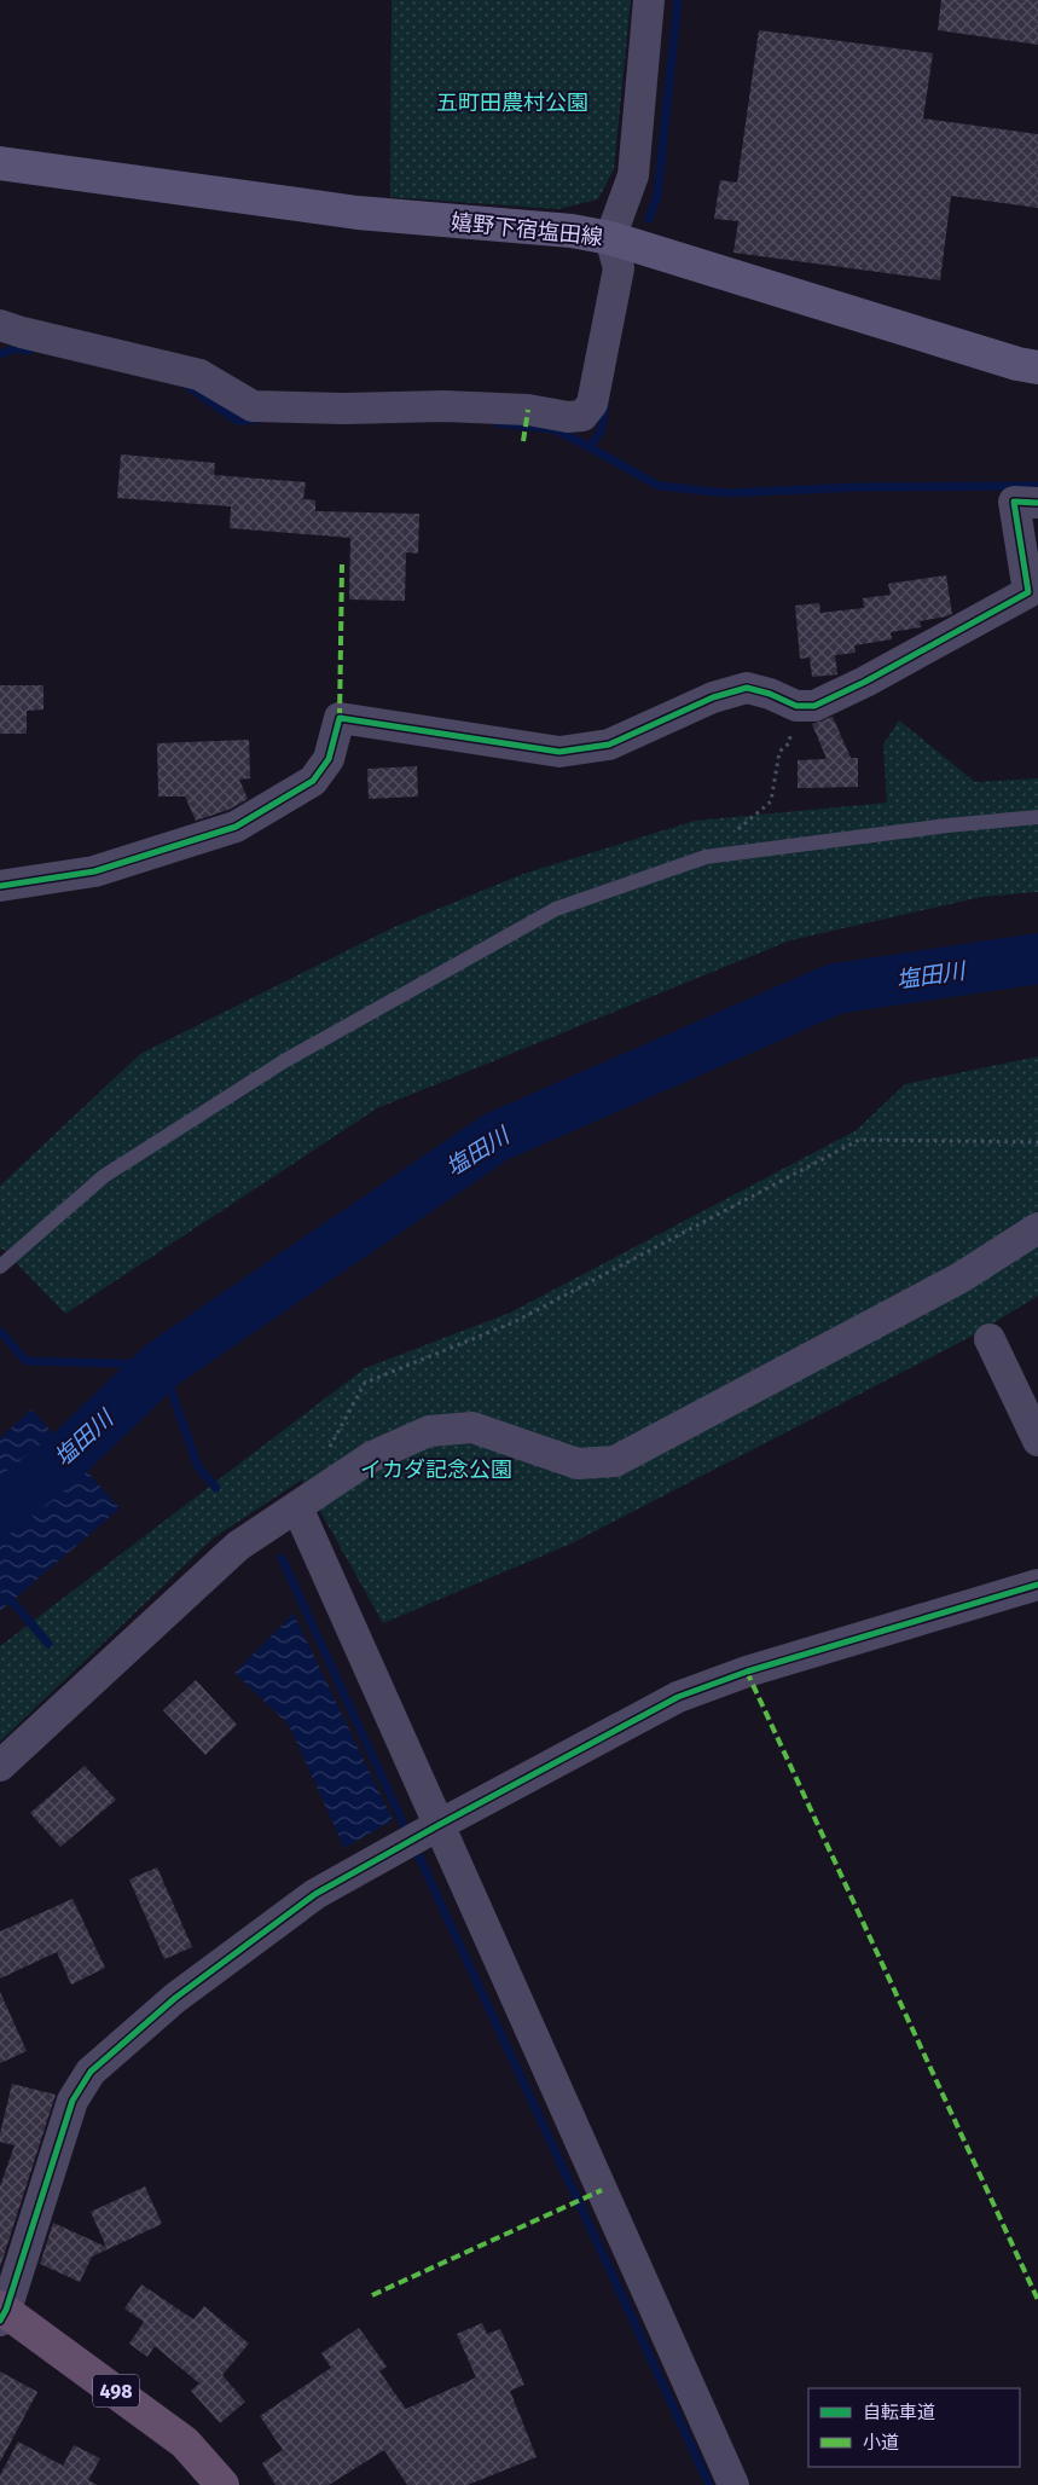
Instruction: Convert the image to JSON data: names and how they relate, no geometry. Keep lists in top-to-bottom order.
{
  "streets": {
    "highway": ["498"],
    "main road": ["嬉野下宿塩田線"]
  },
  "water": ["塩田川"],
  "parks": ["五町田農村公園", "イカダ記念公園"],
  "legend": ["自転車道", "小道"]
}
